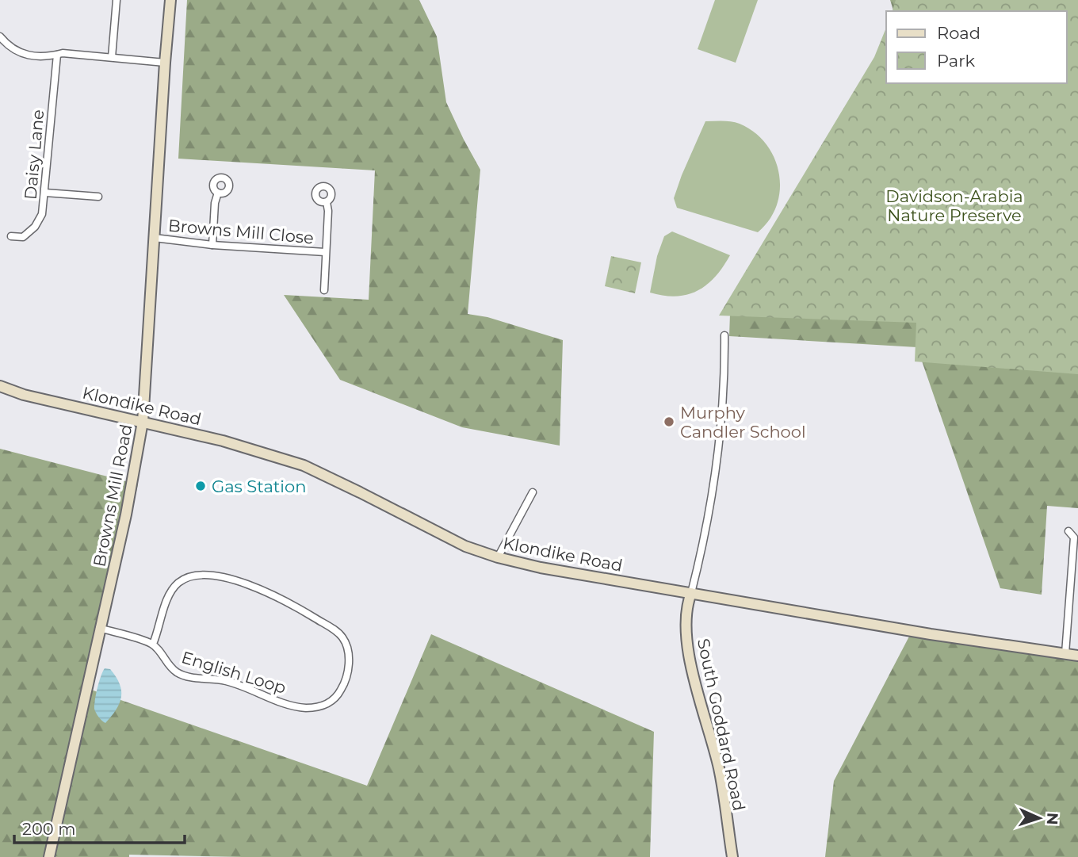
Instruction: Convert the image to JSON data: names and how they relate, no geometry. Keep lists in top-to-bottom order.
{
  "streets": {
    "main road": ["Klondike Road", "Browns Mill Road", "South Goddard Road"],
    "street": ["Daisy Lane", "Browns Mill Close", "English Loop"]
  },
  "crossings": [
    ["Browns Mill Close", "Browns Mill Road"],
    ["Klondike Road", "Browns Mill Road"],
    ["Klondike Road", "South Goddard Road"]
  ],
  "parks": ["Davidson-Arabia Nature Preserve"],
  "places": ["Murphy Candler School", "Gas Station"],
  "legend": ["Road", "Park"],
  "scale_bar": "200 m",
  "north": "right"
}
